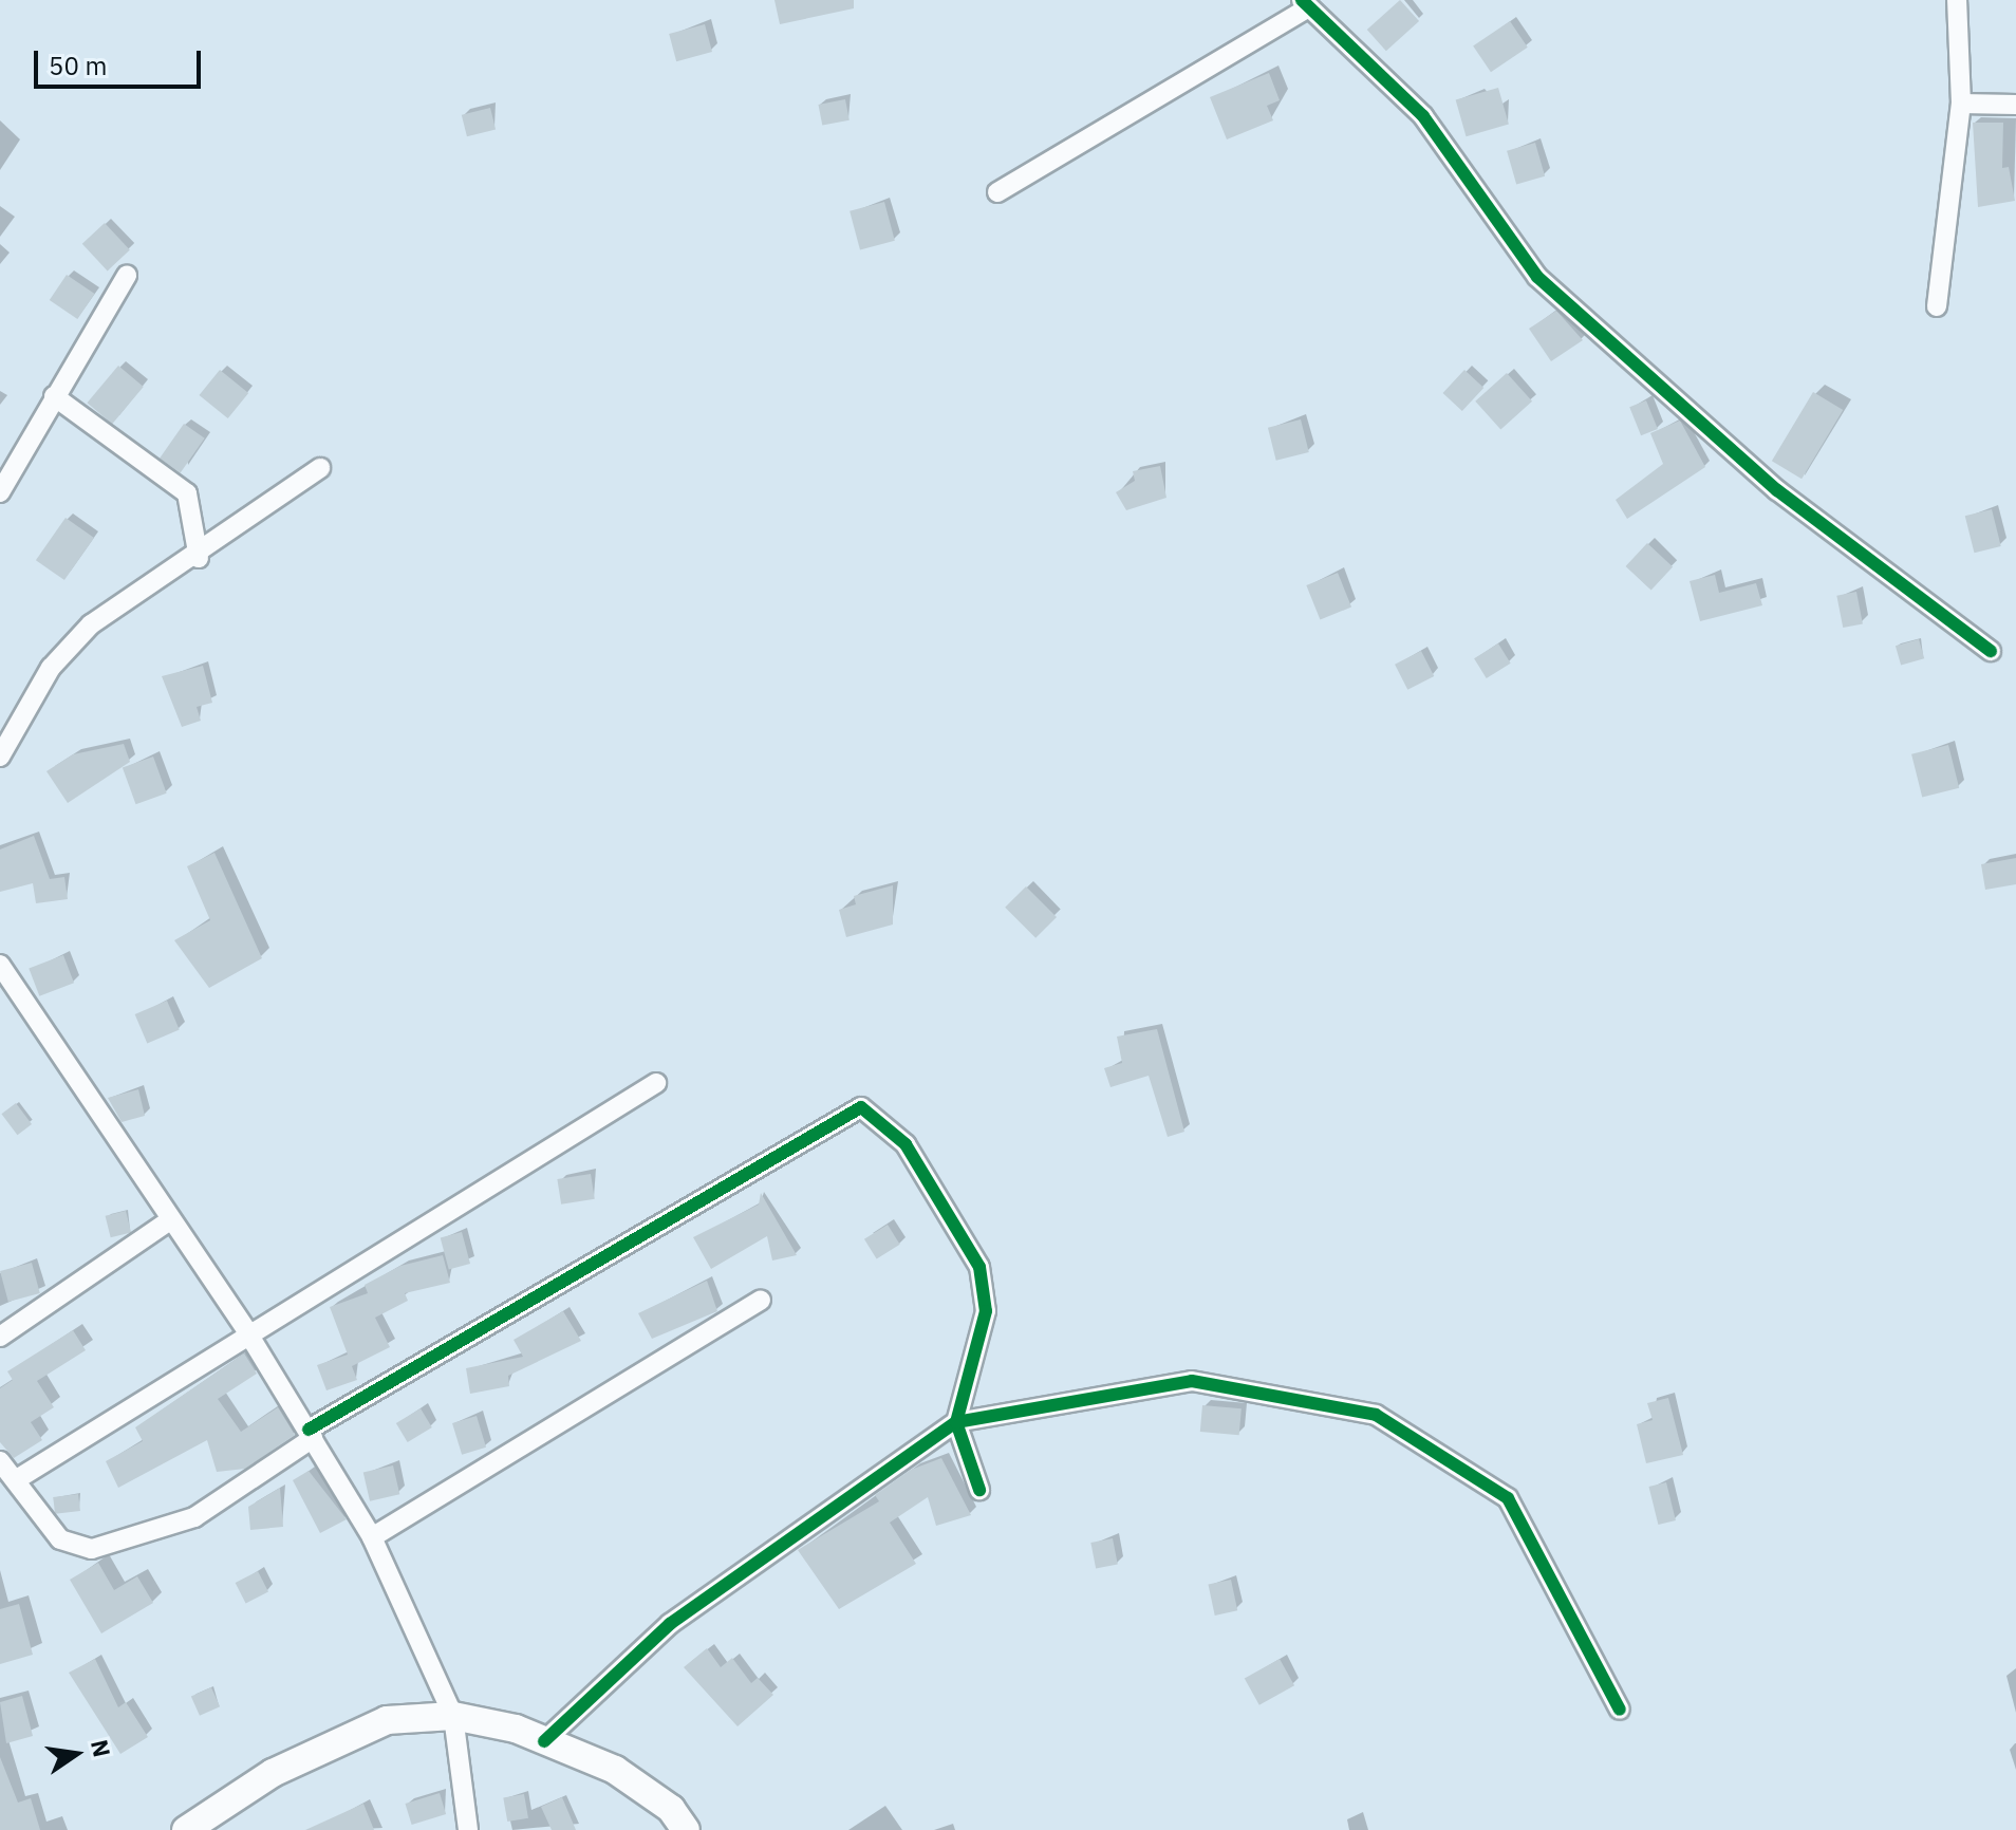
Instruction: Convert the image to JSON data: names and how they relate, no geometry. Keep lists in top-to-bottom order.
{
  "scale_bar": "50 m",
  "north": "right"
}
